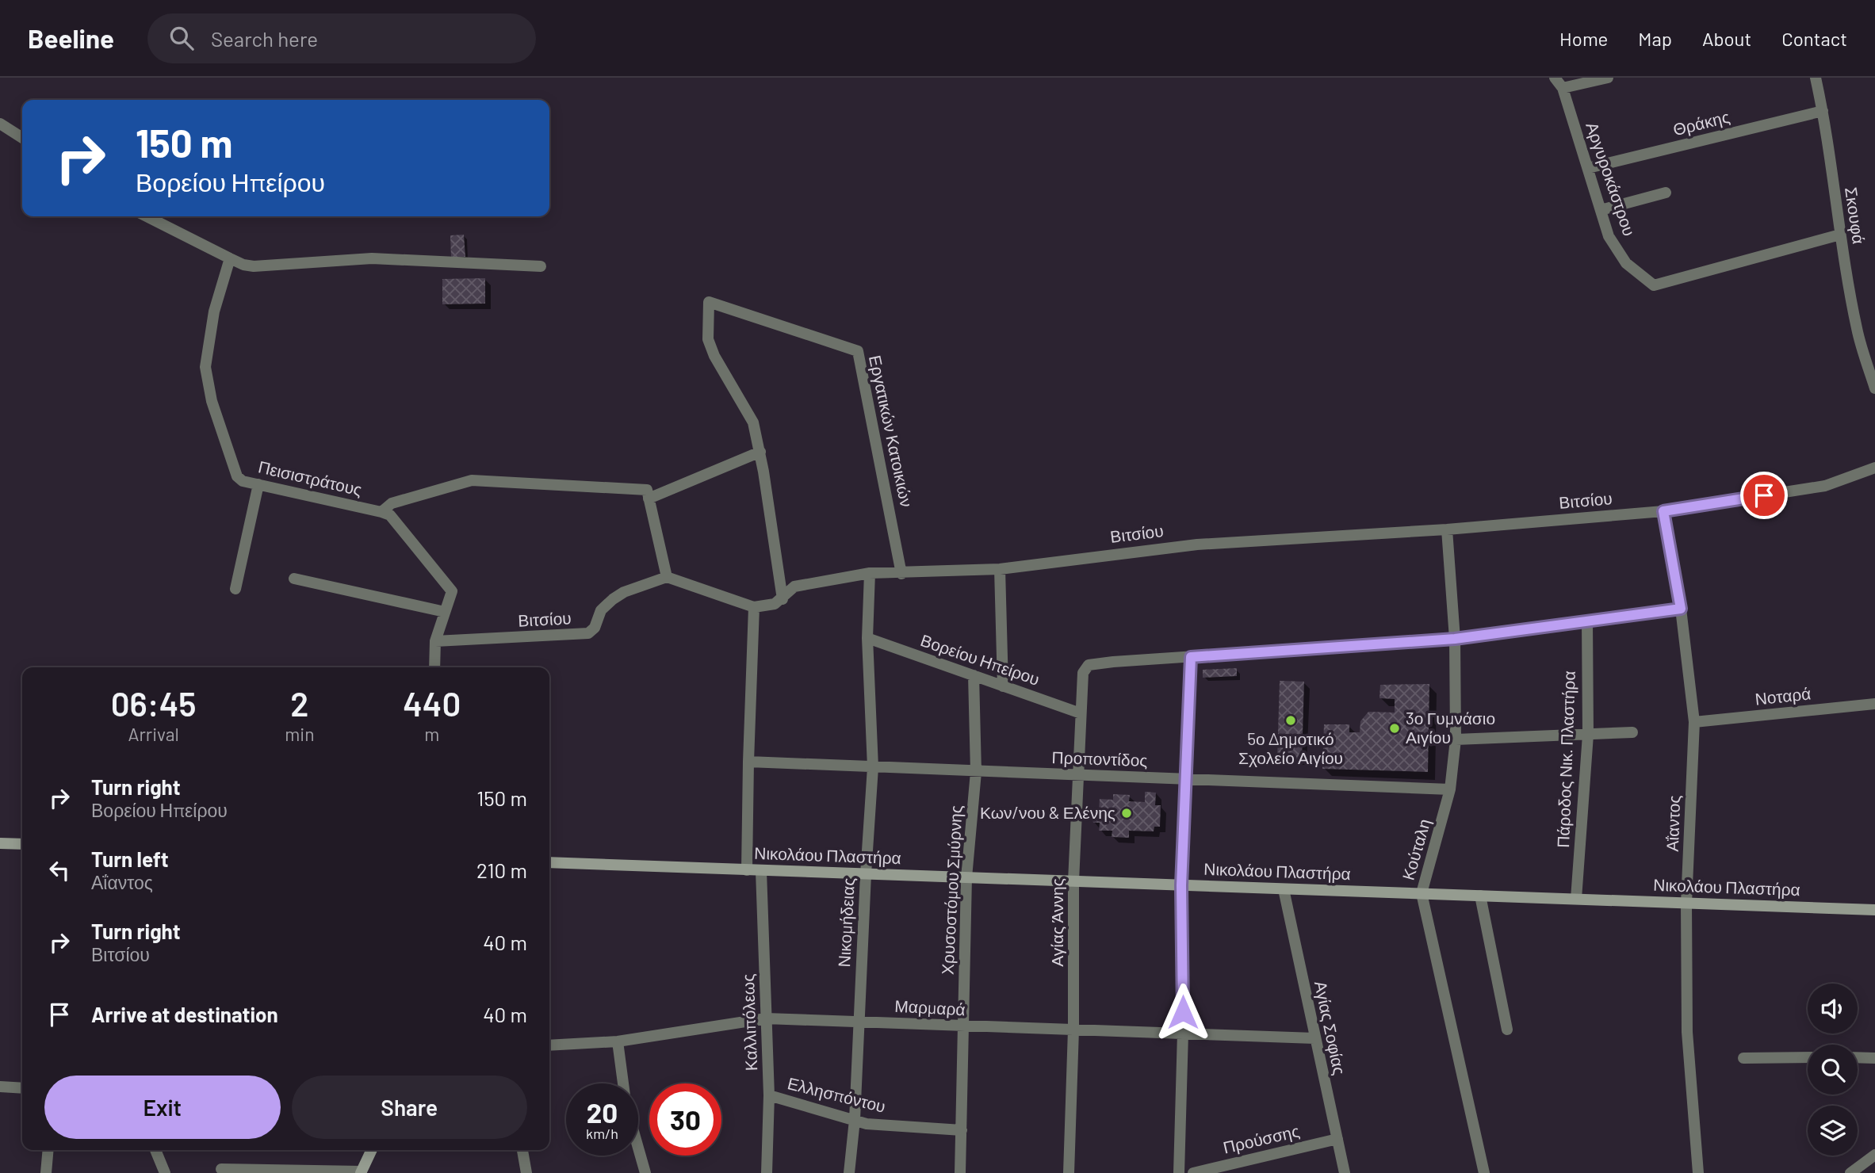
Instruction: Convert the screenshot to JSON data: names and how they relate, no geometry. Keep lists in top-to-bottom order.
{
  "streets": {
    "main road": ["Νικολάου Πλαστήρα"],
    "street": [
      "Θράκης",
      "Αργυροκάστρου",
      "Σκουφά",
      "Εργατικών Κατοικιών",
      "Πεισιστράτους",
      "Βιτσίου",
      "Βορείου Ηπείρου",
      "Νοταρά",
      "Προποντίδος",
      "Πάροδος Νικ. Πλαστήρα",
      "Αΐαντος",
      "Κούταλη",
      "Χρυσοστόμου Σμύρνης",
      "Νικομήδειας",
      "Αγίας Άννης",
      "Μαρμαρά",
      "Καλλιπόλεως",
      "Αγίας Σοφίας",
      "Ελλησπόντου",
      "Προύσσης"
    ]
  },
  "crossings": [
    ["Θράκης", "Αργυροκάστρου"],
    ["Θράκης", "Σκουφά"],
    ["Αργυροκάστρου", "Σκουφά"],
    ["Εργατικών Κατοικιών", "Βιτσίου"],
    ["Πεισιστράτους", "Βιτσίου"],
    ["Βιτσίου", "Αΐαντος"],
    ["Βιτσίου", "Κούταλη"],
    ["Βιτσίου", "Νικομήδειας"],
    ["Βορείου Ηπείρου", "Χρυσοστόμου Σμύρνης"],
    ["Βορείου Ηπείρου", "Νικομήδειας"],
    ["Βορείου Ηπείρου", "Αγίας Άννης"],
    ["Νοταρά", "Αΐαντος"],
    ["Προποντίδος", "Κούταλη"],
    ["Προποντίδος", "Χρυσοστόμου Σμύρνης"],
    ["Προποντίδος", "Νικομήδειας"],
    ["Προποντίδος", "Αγίας Άννης"],
    ["Πάροδος Νικ. Πλαστήρα", "Νικολάου Πλαστήρα"],
    ["Αΐαντος", "Νικολάου Πλαστήρα"],
    ["Κούταλη", "Νικολάου Πλαστήρα"],
    ["Νικολάου Πλαστήρα", "Χρυσοστόμου Σμύρνης"],
    ["Νικολάου Πλαστήρα", "Νικομήδειας"],
    ["Νικολάου Πλαστήρα", "Αγίας Άννης"],
    ["Νικολάου Πλαστήρα", "Καλλιπόλεως"],
    ["Νικολάου Πλαστήρα", "Αγίας Σοφίας"],
    ["Χρυσοστόμου Σμύρνης", "Μαρμαρά"],
    ["Χρυσοστόμου Σμύρνης", "Ελλησπόντου"],
    ["Νικομήδειας", "Μαρμαρά"],
    ["Νικομήδειας", "Ελλησπόντου"],
    ["Αγίας Άννης", "Μαρμαρά"],
    ["Μαρμαρά", "Καλλιπόλεως"],
    ["Μαρμαρά", "Αγίας Σοφίας"],
    ["Καλλιπόλεως", "Ελλησπόντου"],
    ["Αγίας Σοφίας", "Προύσσης"]
  ],
  "places": ["5ο Δημοτικό Σχολείο Αιγίου", "3ο Γυμνάσιο Αιγίου", "Κων/νου & Ελένης"],
  "page": {
    "header": "Beeline",
    "search": "Search here",
    "nav": [
      "Home",
      "Map",
      "About",
      "Contact"
    ],
    "turn": ["150 m", "Βορείου Ηπείρου"],
    "eta": [
      "06:45",
      "Arrival",
      "2",
      "min",
      "440",
      "m"
    ],
    "list": [
      {
        "name": "Turn right",
        "note": "Βορείου Ηπείρου",
        "value": "150 m"
      },
      {
        "name": "Turn left",
        "note": "Αΐαντος",
        "value": "210 m"
      },
      {
        "name": "Turn right",
        "note": "Βιτσίου",
        "value": "40 m"
      },
      {
        "name": "Arrive at destination",
        "value": "40 m"
      }
    ],
    "buttons": ["Exit", "Share"],
    "speed": "20 km/h",
    "limit": "30"
  }
}
